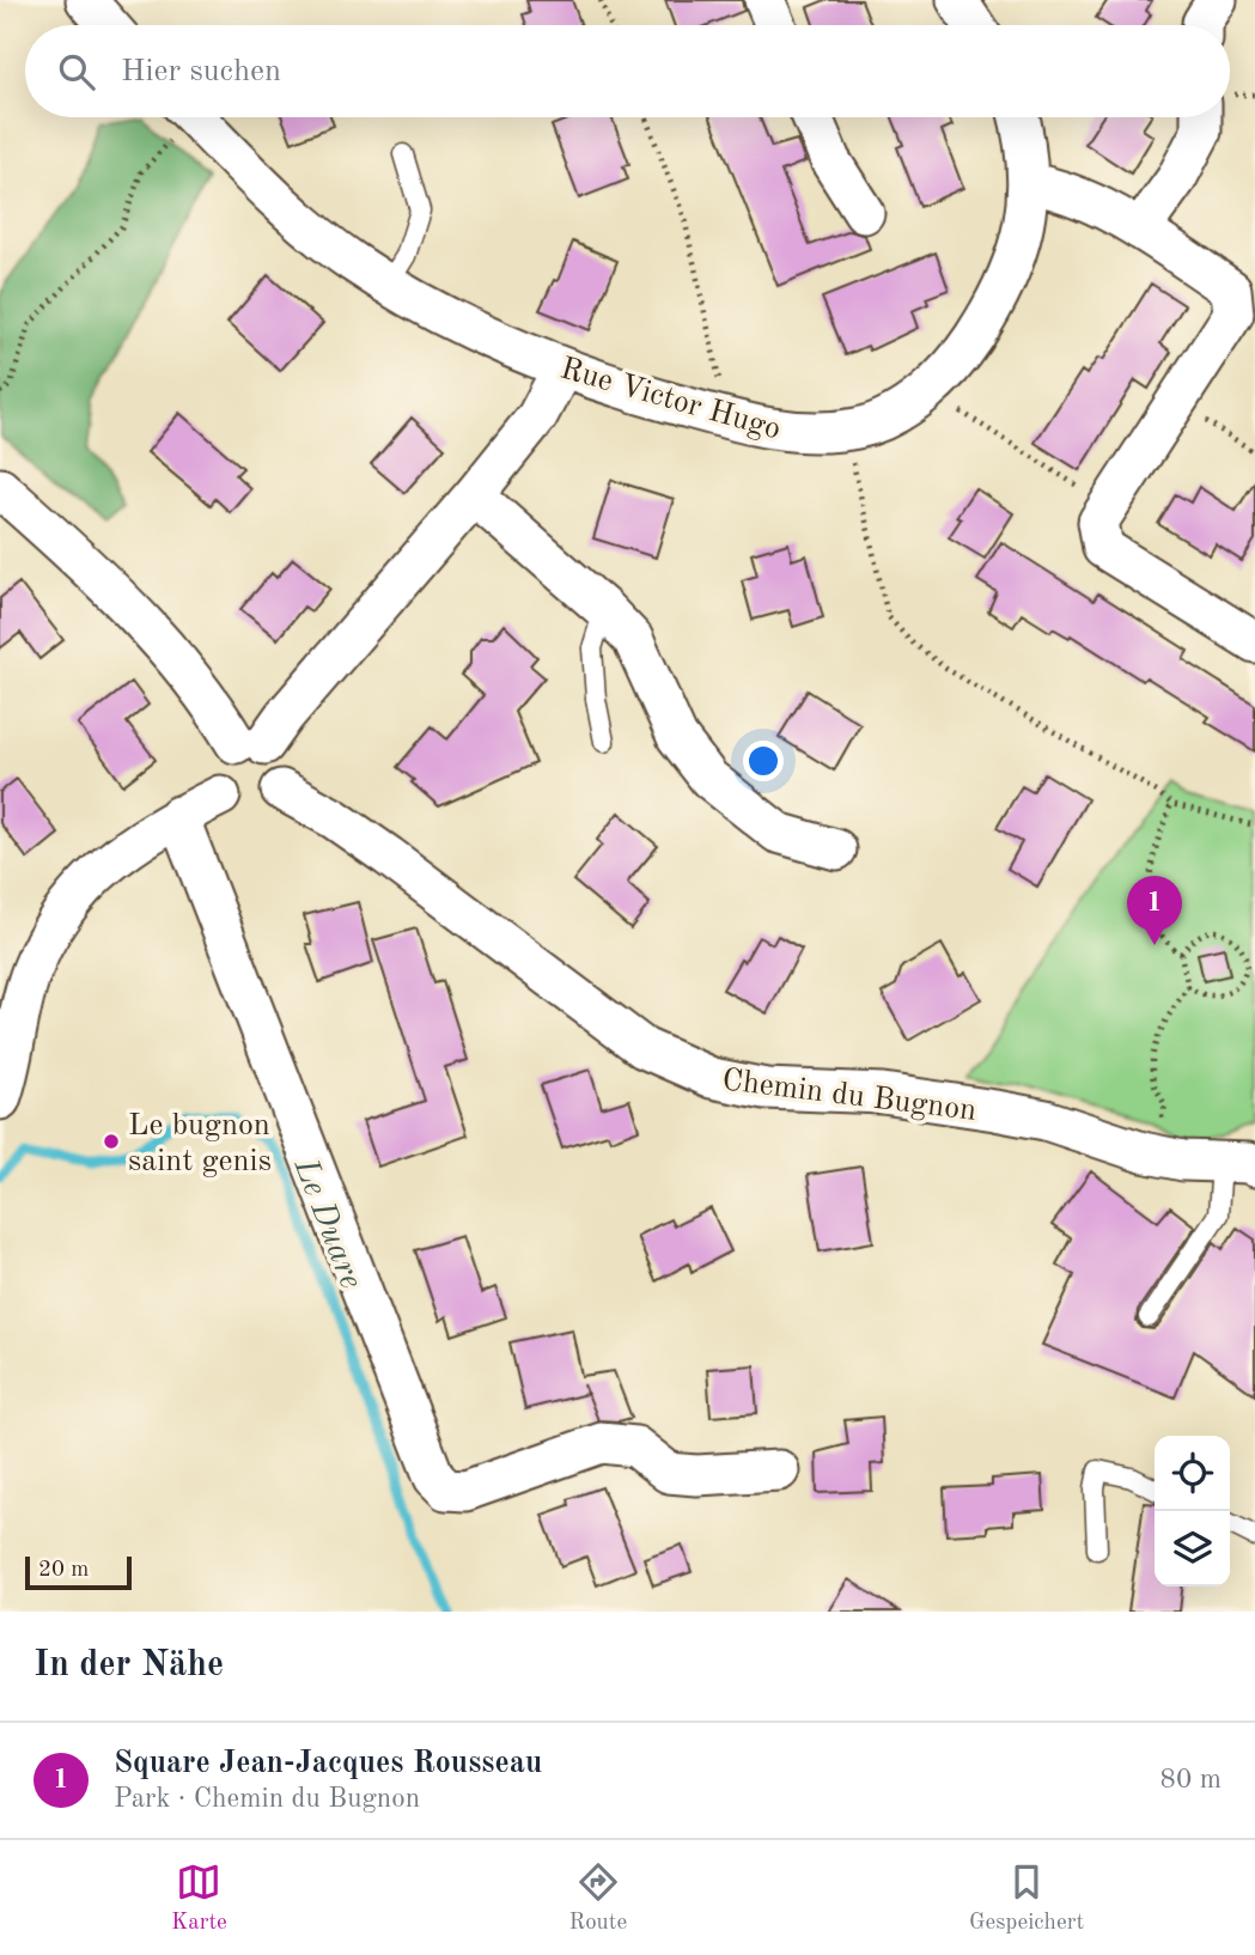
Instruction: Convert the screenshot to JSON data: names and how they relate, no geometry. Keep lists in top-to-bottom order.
{
  "streets": {
    "street": ["Rue Victor Hugo", "Chemin du Bugnon"]
  },
  "water": ["Le Duare"],
  "places": ["Le bugnon saint genis"],
  "scale_bar": "20 m",
  "page": {
    "search": "Hier suchen",
    "pins": "1",
    "scale": "20 m",
    "heading": "In der Nähe",
    "list": [
      {
        "mark": "1",
        "name": "Square Jean-Jacques Rousseau",
        "note": "Park · Chemin du Bugnon",
        "value": "80 m"
      }
    ],
    "nav": ["Karte", "Route", "Gespeichert"]
  }
}
